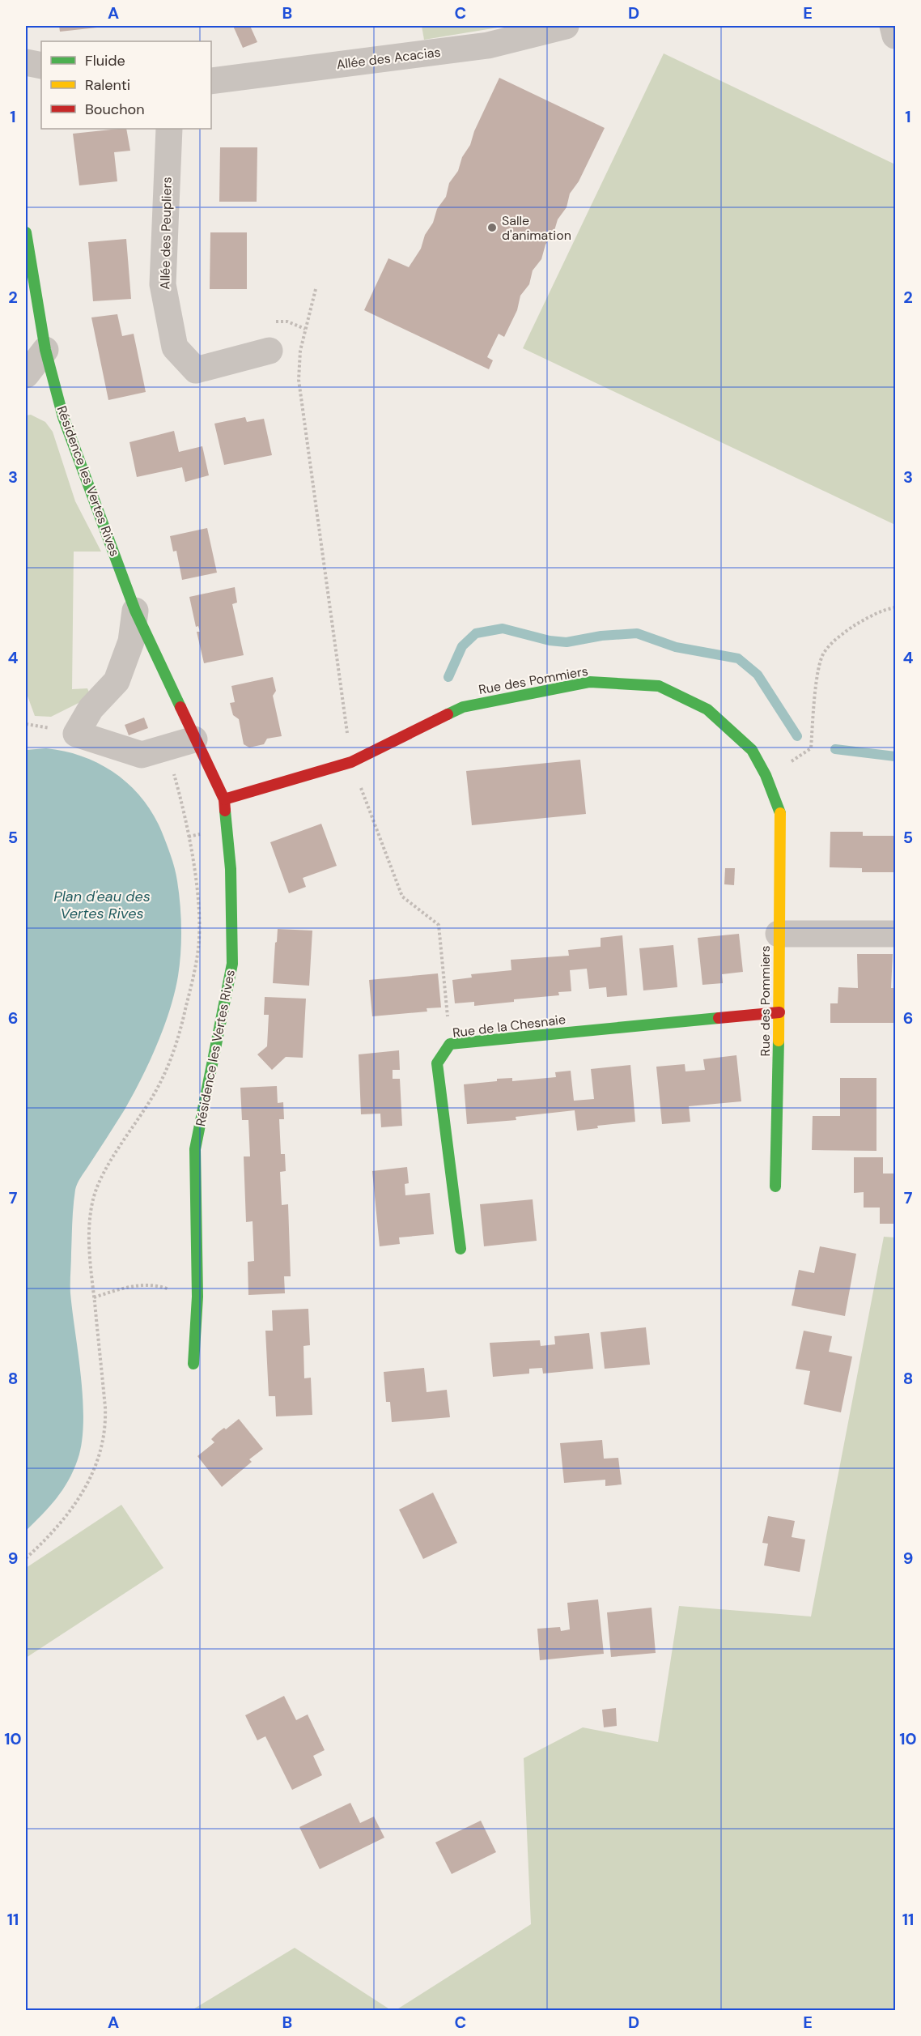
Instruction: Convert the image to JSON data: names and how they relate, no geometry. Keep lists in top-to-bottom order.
{
  "streets": {
    "street": [
      "Allée des Acacias",
      "Allée des Peupliers",
      "Résidence les Vertes Rives",
      "Rue des Pommiers",
      "Rue de la Chesnaie"
    ]
  },
  "crossings": [
    ["Résidence les Vertes Rives", "Rue des Pommiers"],
    ["Rue des Pommiers", "Rue de la Chesnaie"]
  ],
  "water": ["Plan d'eau des Vertes Rives"],
  "places": ["Salle d'animation"],
  "legend": ["Fluide", "Ralenti", "Bouchon"],
  "grid": {
    "columns": [
      "A",
      "B",
      "C",
      "D",
      "E"
    ],
    "rows": [
      "1",
      "2",
      "3",
      "4",
      "5",
      "6",
      "7",
      "8",
      "9",
      "10",
      "11"
    ]
  }
}
